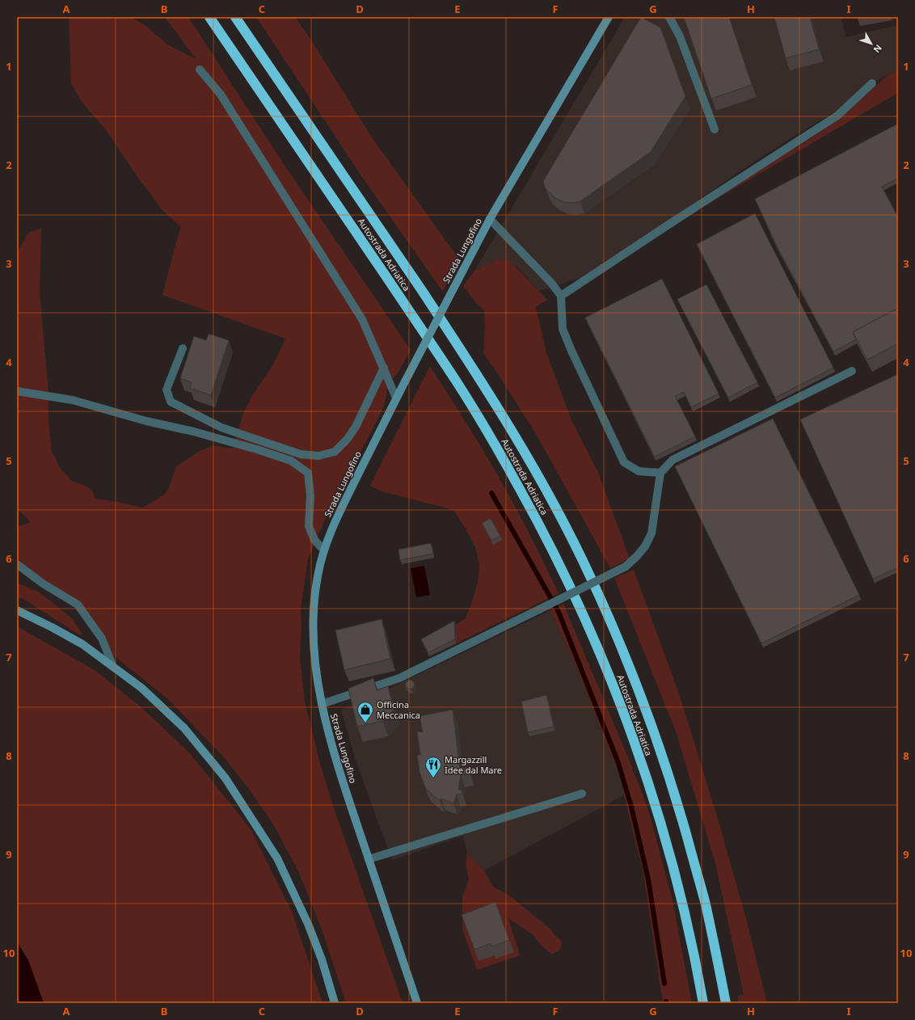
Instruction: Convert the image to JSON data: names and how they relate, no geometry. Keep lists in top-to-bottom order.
{
  "streets": {
    "highway": ["Autostrada Adriatica"],
    "main road": ["Strada Lungofino"]
  },
  "places": {
    "shop": ["Officina Meccanica"],
    "restaurant": ["Margazzill Idee dal Mare"]
  },
  "north": "bottom right",
  "grid": {
    "columns": [
      "A",
      "B",
      "C",
      "D",
      "E",
      "F",
      "G",
      "H",
      "I"
    ],
    "rows": [
      "1",
      "2",
      "3",
      "4",
      "5",
      "6",
      "7",
      "8",
      "9",
      "10"
    ]
  }
}
